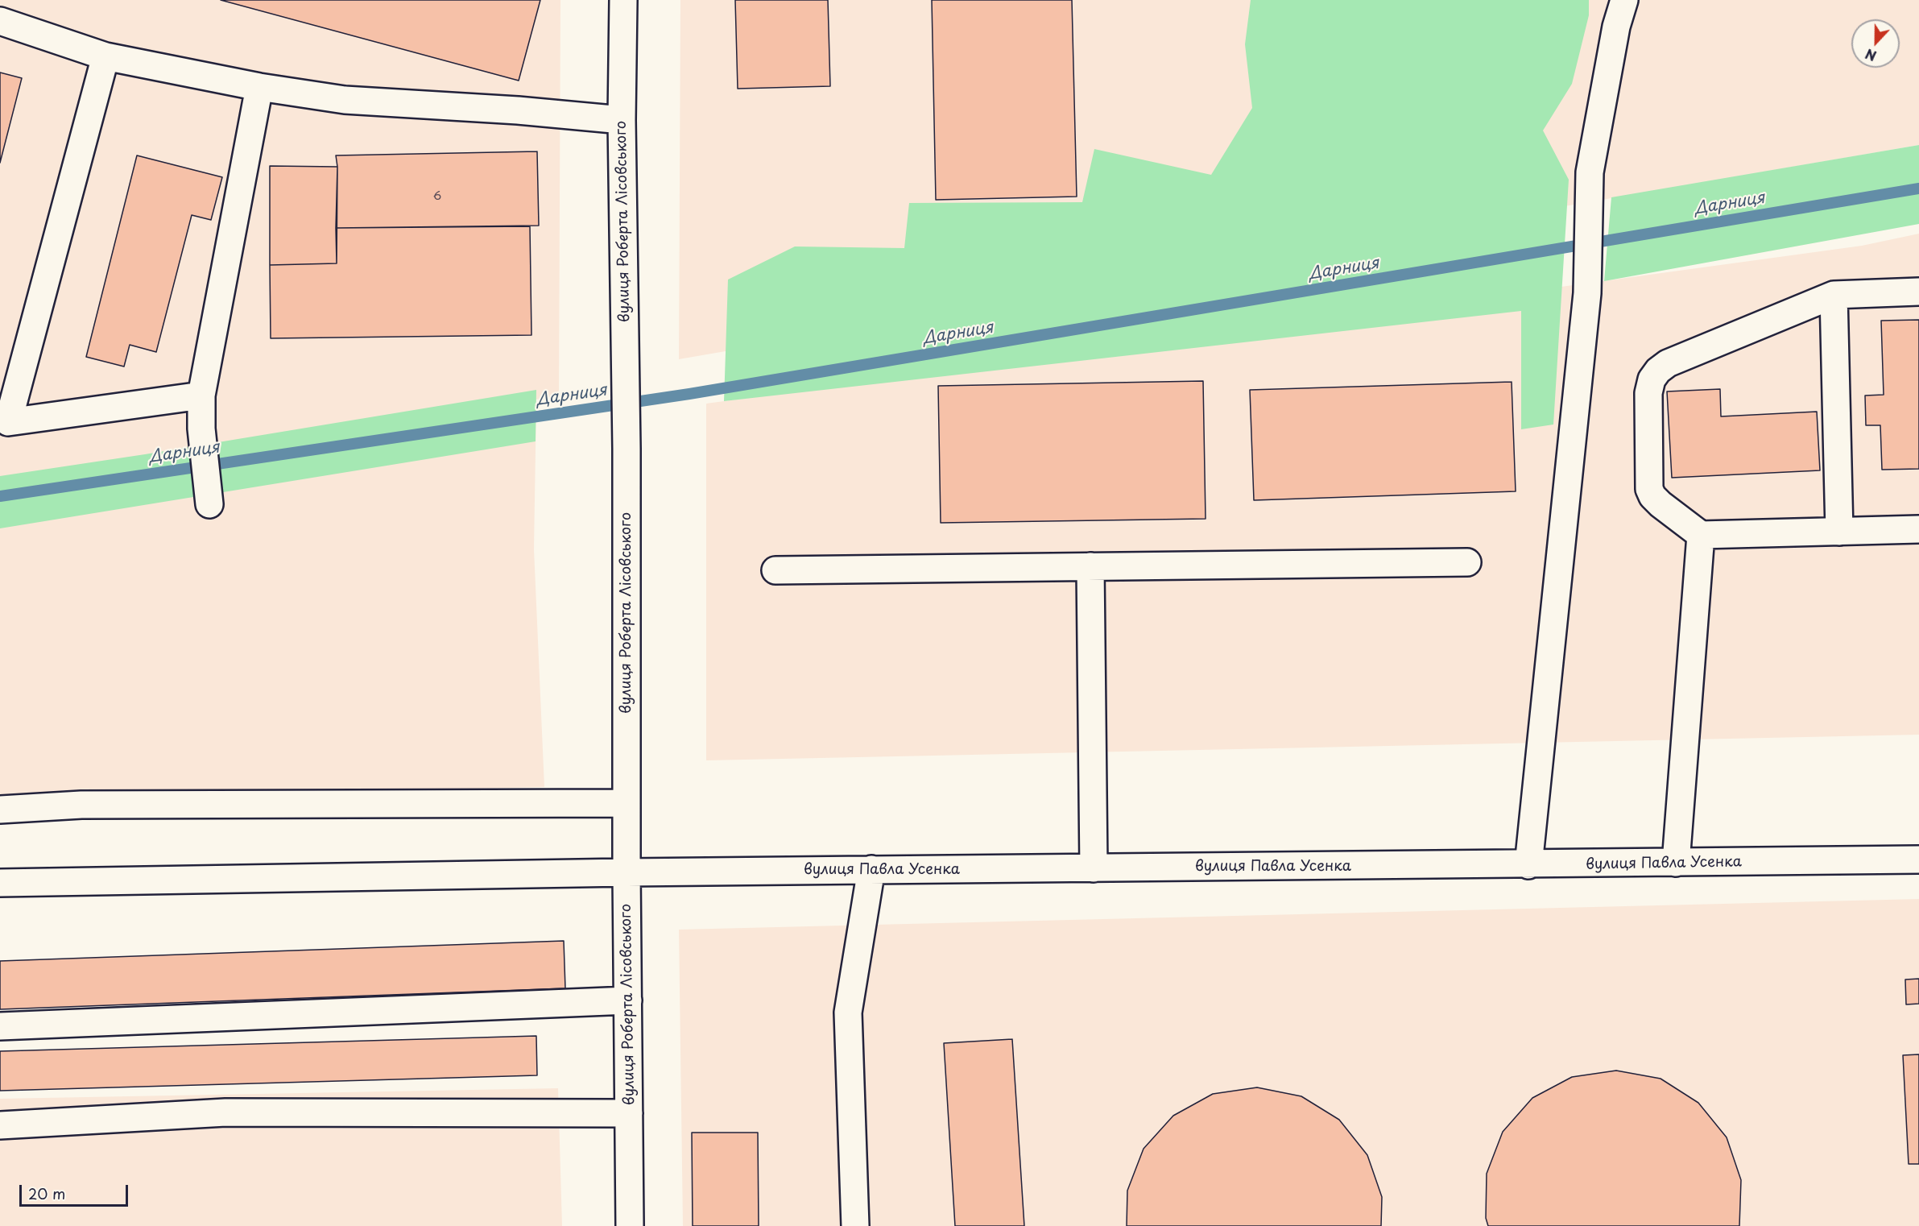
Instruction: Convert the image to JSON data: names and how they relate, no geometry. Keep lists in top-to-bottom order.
{
  "streets": {
    "street": ["вулиця Роберта Лісовського", "вулиця Павла Усенка"]
  },
  "crossings": [
    ["вулиця Роберта Лісовського", "вулиця Павла Усенка"]
  ],
  "water": ["Дарниця"],
  "house_numbers": ["6"],
  "scale_bar": "20 m",
  "north": "bottom"
}
